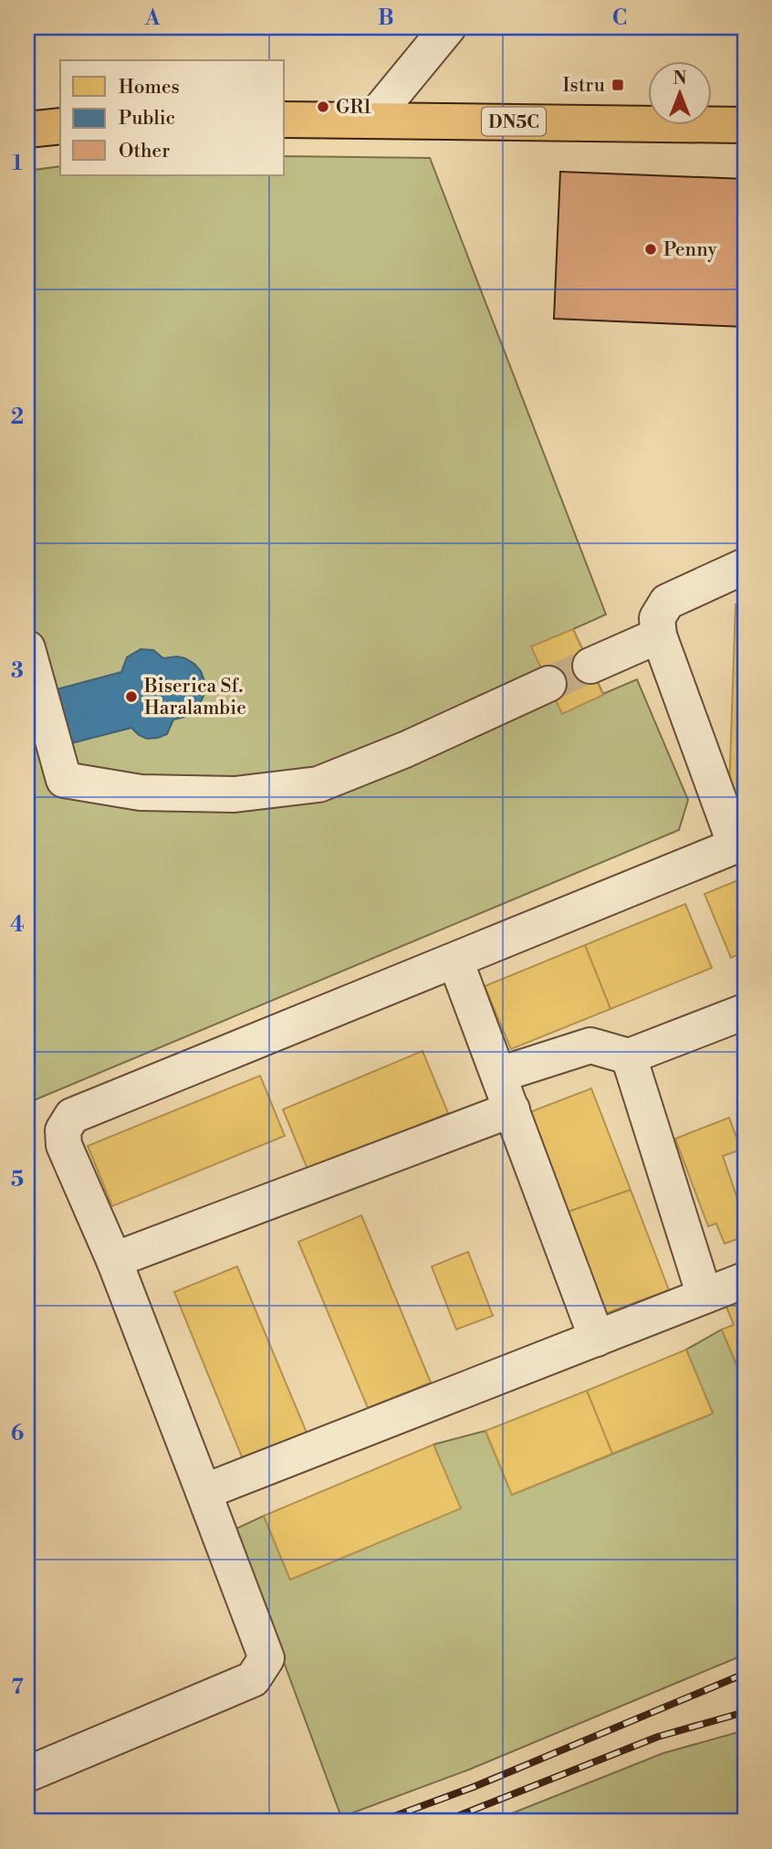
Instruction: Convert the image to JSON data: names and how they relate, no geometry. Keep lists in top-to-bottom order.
{
  "streets": {
    "main road": ["DN5C"]
  },
  "places": {
    "transit": ["Istru"],
    "other": ["GR1", "Penny", "Biserica Sf. Haralambie"]
  },
  "legend": ["Homes", "Public", "Other"],
  "north": "top",
  "grid": {
    "columns": ["A", "B", "C"],
    "rows": [
      "1",
      "2",
      "3",
      "4",
      "5",
      "6",
      "7"
    ]
  }
}
